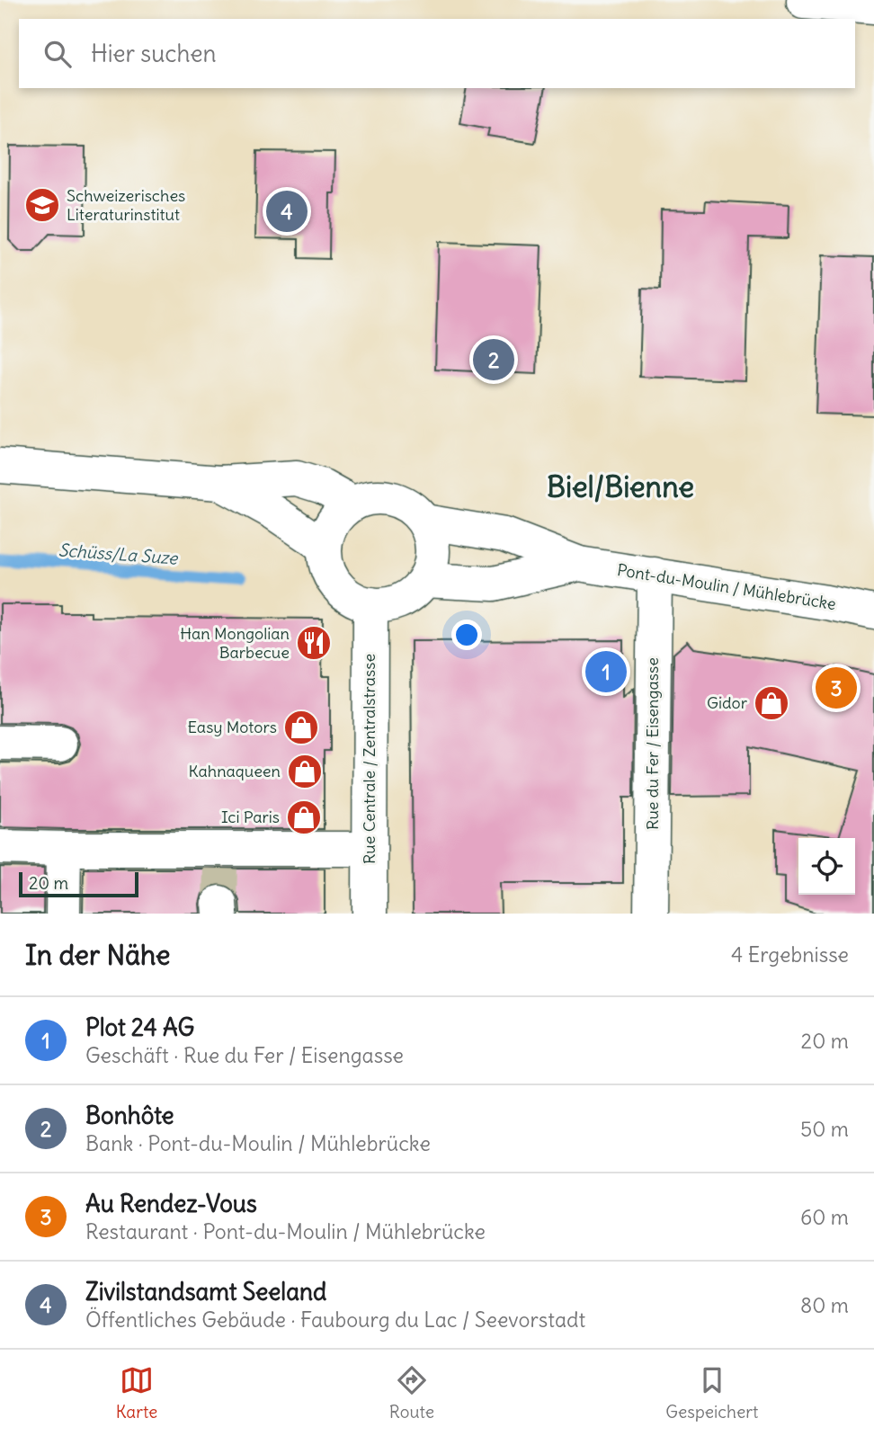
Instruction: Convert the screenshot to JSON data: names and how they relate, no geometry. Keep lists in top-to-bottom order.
{
  "streets": {
    "main road": ["Pont-du-Moulin / Mühlebrücke", "Rue du Fer / Eisengasse", "Rue Centrale / Zentralstrasse"]
  },
  "crossings": [
    ["Pont-du-Moulin / Mühlebrücke", "Rue du Fer / Eisengasse"],
    ["Pont-du-Moulin / Mühlebrücke", "Rue Centrale / Zentralstrasse"]
  ],
  "districts": ["Biel/Bienne"],
  "water": ["Schüss/La Suze"],
  "places": {
    "school or university": ["Schweizerisches Literaturinstitut"],
    "restaurant": ["Han Mongolian Barbecue"],
    "shop": [
      "Gidor",
      "Easy Motors",
      "Kahnaqueen",
      "Ici Paris"
    ]
  },
  "scale_bar": "20 m",
  "page": {
    "search": "Hier suchen",
    "pins": [
      "4",
      "2",
      "1",
      "3"
    ],
    "scale": "20 m",
    "heading": ["In der Nähe", "4 Ergebnisse"],
    "list": [
      {
        "mark": "1",
        "name": "Plot 24 AG",
        "note": "Geschäft · Rue du Fer / Eisengasse",
        "value": "20 m"
      },
      {
        "mark": "2",
        "name": "Bonhôte",
        "note": "Bank · Pont-du-Moulin / Mühlebrücke",
        "value": "50 m"
      },
      {
        "mark": "3",
        "name": "Au Rendez-Vous",
        "note": "Restaurant · Pont-du-Moulin / Mühlebrücke",
        "value": "60 m"
      },
      {
        "mark": "4",
        "name": "Zivilstandsamt Seeland",
        "note": "Öffentliches Gebäude · Faubourg du Lac / Seevorstadt",
        "value": "80 m"
      }
    ],
    "nav": ["Karte", "Route", "Gespeichert"]
  }
}
